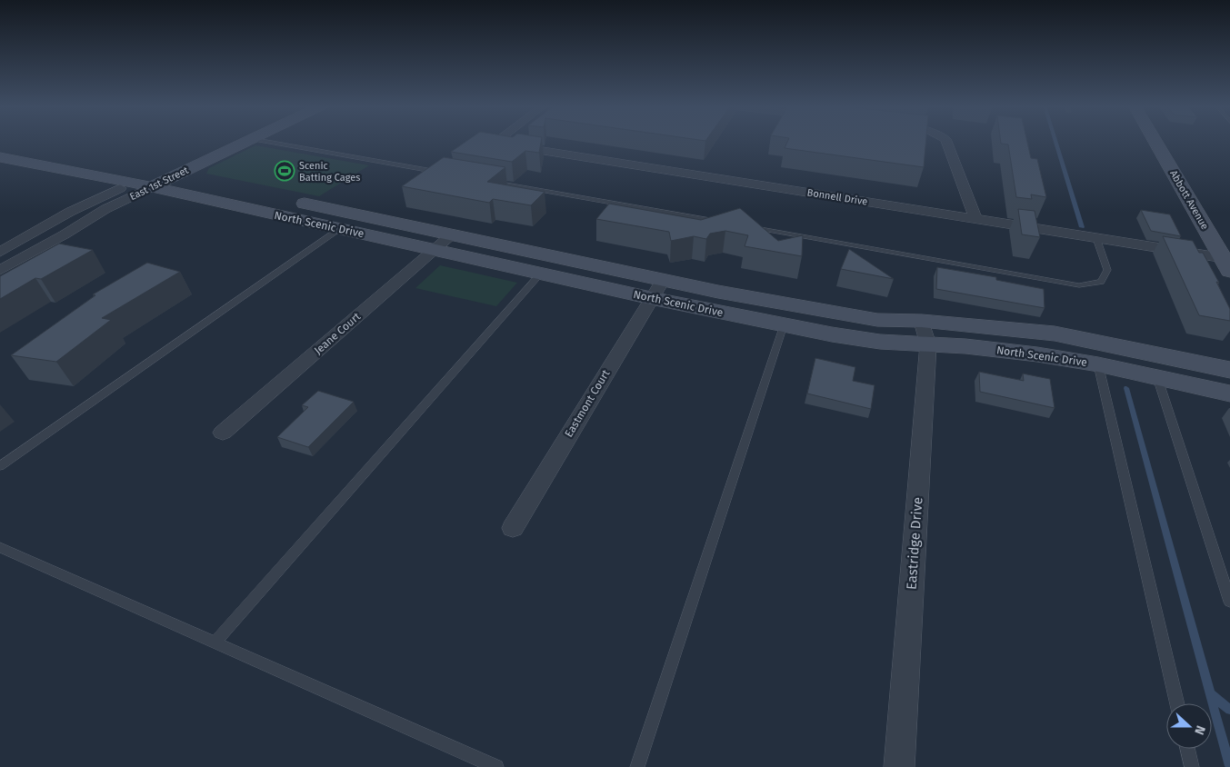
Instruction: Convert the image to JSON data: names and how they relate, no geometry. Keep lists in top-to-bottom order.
{
  "streets": {
    "main road": ["East 1st Street", "Abbott Avenue", "North Scenic Drive"],
    "street": [
      "Bonnell Drive",
      "Jeane Court",
      "Eastmont Court",
      "Eastridge Drive"
    ]
  },
  "crossings": [
    ["East 1st Street", "North Scenic Drive"],
    ["Bonnell Drive", "Abbott Avenue"],
    ["North Scenic Drive", "Jeane Court"],
    ["North Scenic Drive", "Eastmont Court"],
    ["North Scenic Drive", "Eastridge Drive"]
  ],
  "places": {
    "sports": ["Scenic Batting Cages"]
  },
  "north": "right"
}
